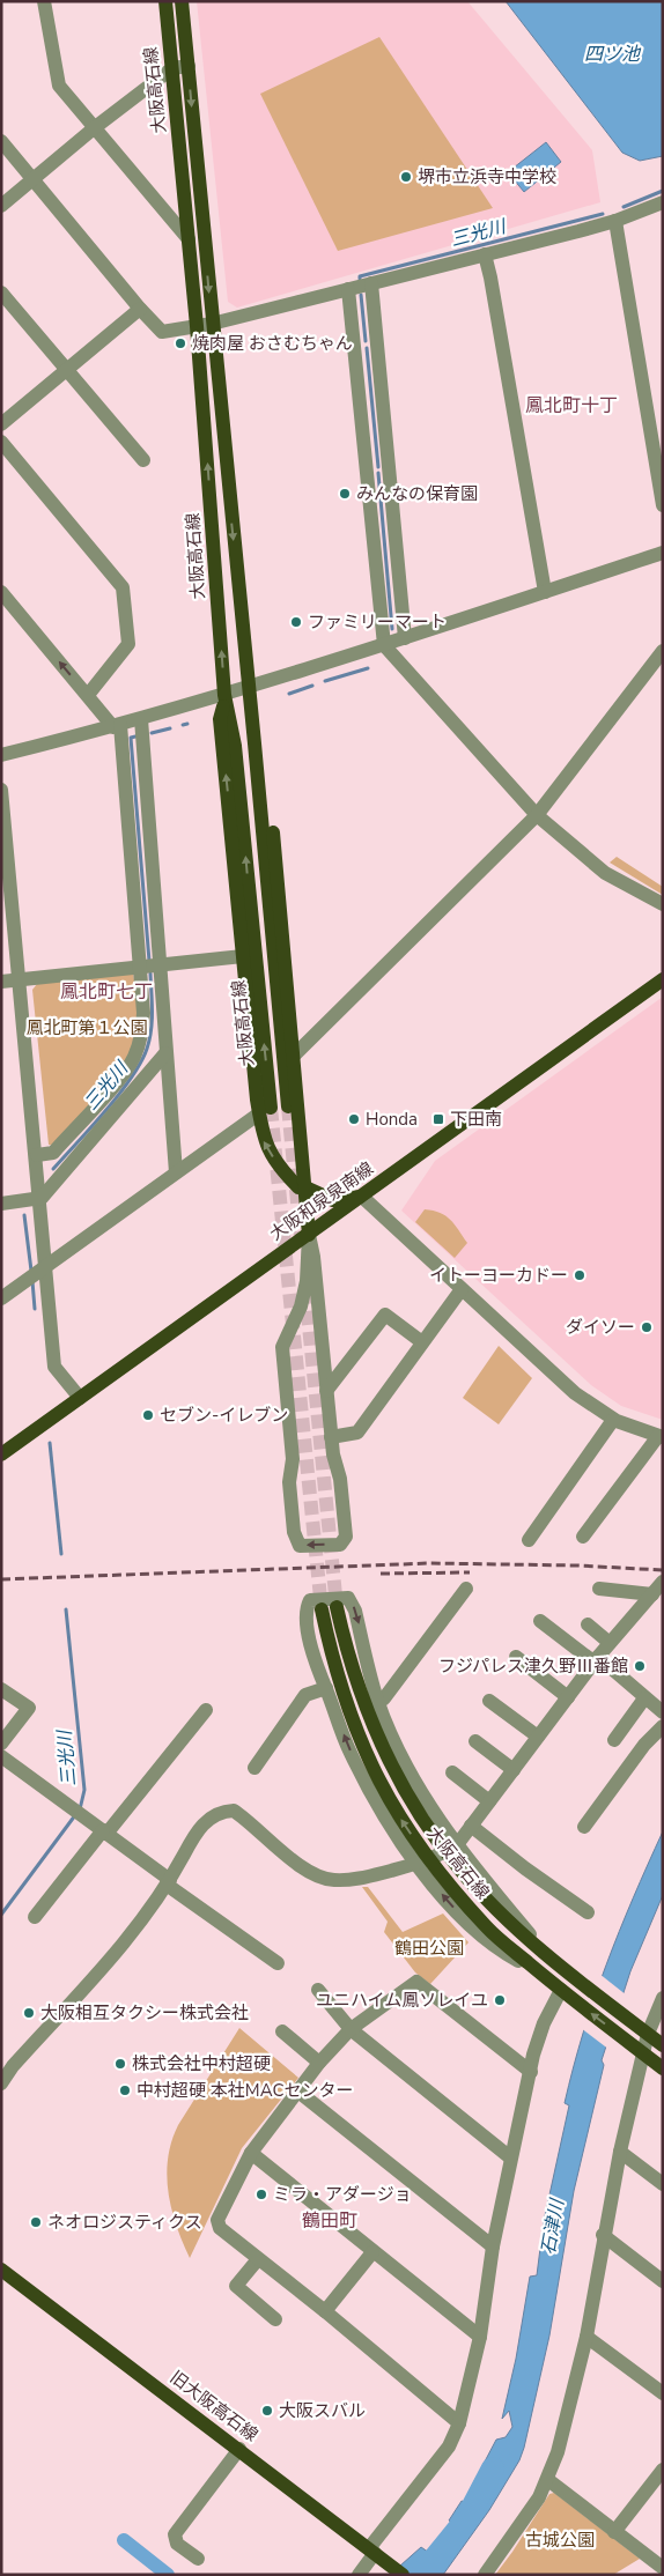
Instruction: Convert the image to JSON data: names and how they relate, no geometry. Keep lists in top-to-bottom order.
{
  "streets": {
    "main road": ["大阪高石線", "大阪和泉泉南線", "旧大阪高石線"]
  },
  "districts": ["鳳北町十丁", "鳳北町七丁", "鶴田町"],
  "water": ["四ツ池", "三光川", "石津川"],
  "parks": ["鳳北町第１公園", "鶴田公園", "古城公園"],
  "places": {
    "other": [
      "堺市立浜寺中学校",
      "焼肉屋 おさむちゃん",
      "みんなの保育園",
      "ファミリーマート",
      "Honda",
      "イトーヨーカドー",
      "ダイソー",
      "セブン-イレブン",
      "フジパレス津久野Ⅲ番館",
      "ユニハイム鳳ソレイユ",
      "大阪相互タクシー株式会社",
      "株式会社中村超硬",
      "中村超硬 本社MACセンター",
      "ミラ・アダージョ",
      "ネオロジスティクス",
      "大阪スバル"
    ],
    "transit": ["下田南"]
  }
}
